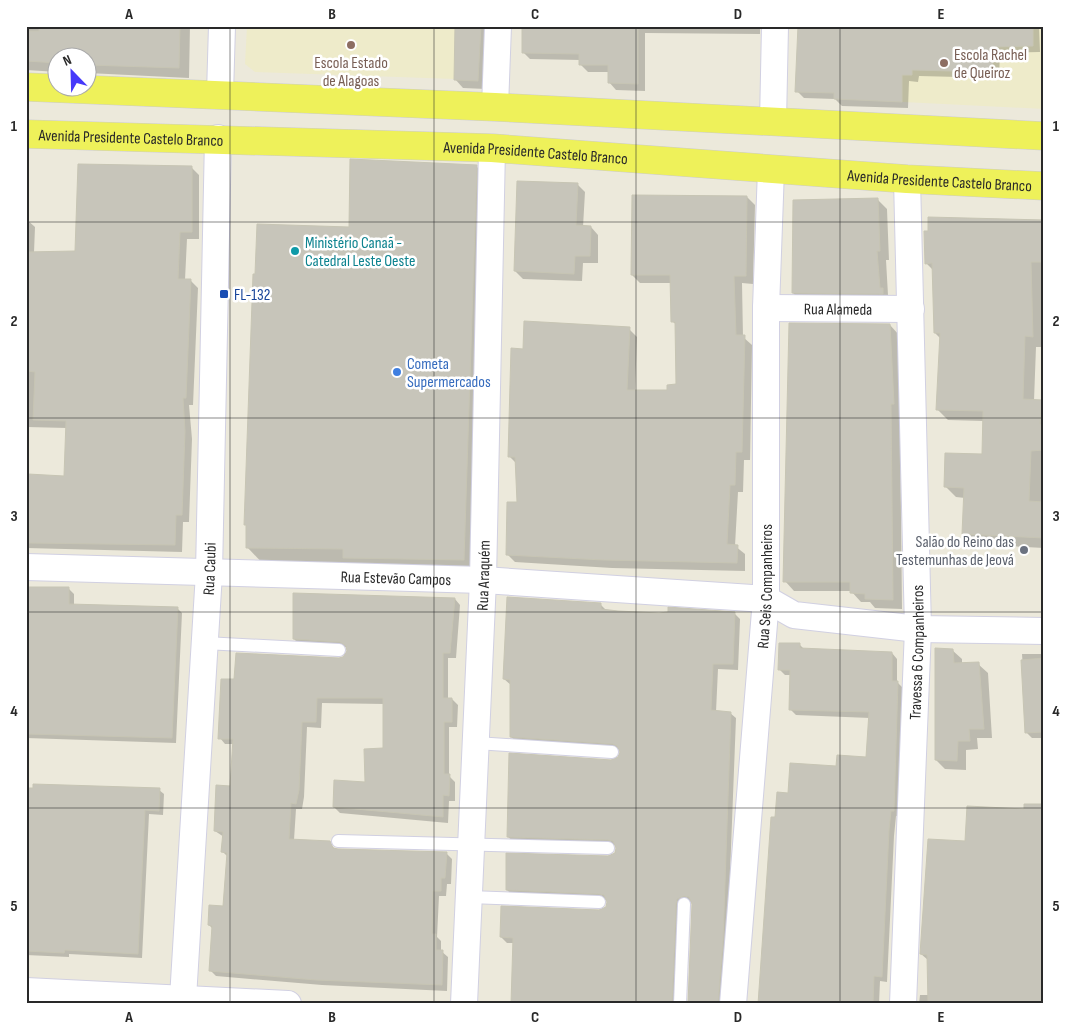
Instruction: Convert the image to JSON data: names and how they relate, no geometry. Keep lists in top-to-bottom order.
{
  "streets": {
    "main road": ["Avenida Presidente Castelo Branco"],
    "street": [
      "Rua Alameda",
      "Rua Caubi",
      "Rua Araquém",
      "Rua Estevão Campos",
      "Rua Seis Companheiros",
      "Travessa 6 Companheiros"
    ]
  },
  "crossings": [
    ["Avenida Presidente Castelo Branco", "Rua Caubi"],
    ["Avenida Presidente Castelo Branco", "Rua Araquém"],
    ["Avenida Presidente Castelo Branco", "Rua Seis Companheiros"],
    ["Avenida Presidente Castelo Branco", "Travessa 6 Companheiros"],
    ["Rua Alameda", "Rua Seis Companheiros"],
    ["Rua Alameda", "Travessa 6 Companheiros"],
    ["Rua Caubi", "Rua Estevão Campos"],
    ["Rua Araquém", "Rua Estevão Campos"],
    ["Rua Estevão Campos", "Rua Seis Companheiros"]
  ],
  "places": {
    "other": [
      "Escola Estado de Alagoas",
      "Escola Rachel de Queiroz",
      "Ministério Canaã - Catedral Leste Oeste",
      "Cometa Supermercados",
      "Salão do Reino das Testemunhas de Jeová"
    ],
    "transit": ["FL-132"]
  },
  "north": "top left",
  "grid": {
    "columns": [
      "A",
      "B",
      "C",
      "D",
      "E"
    ],
    "rows": [
      "1",
      "2",
      "3",
      "4",
      "5"
    ]
  }
}
